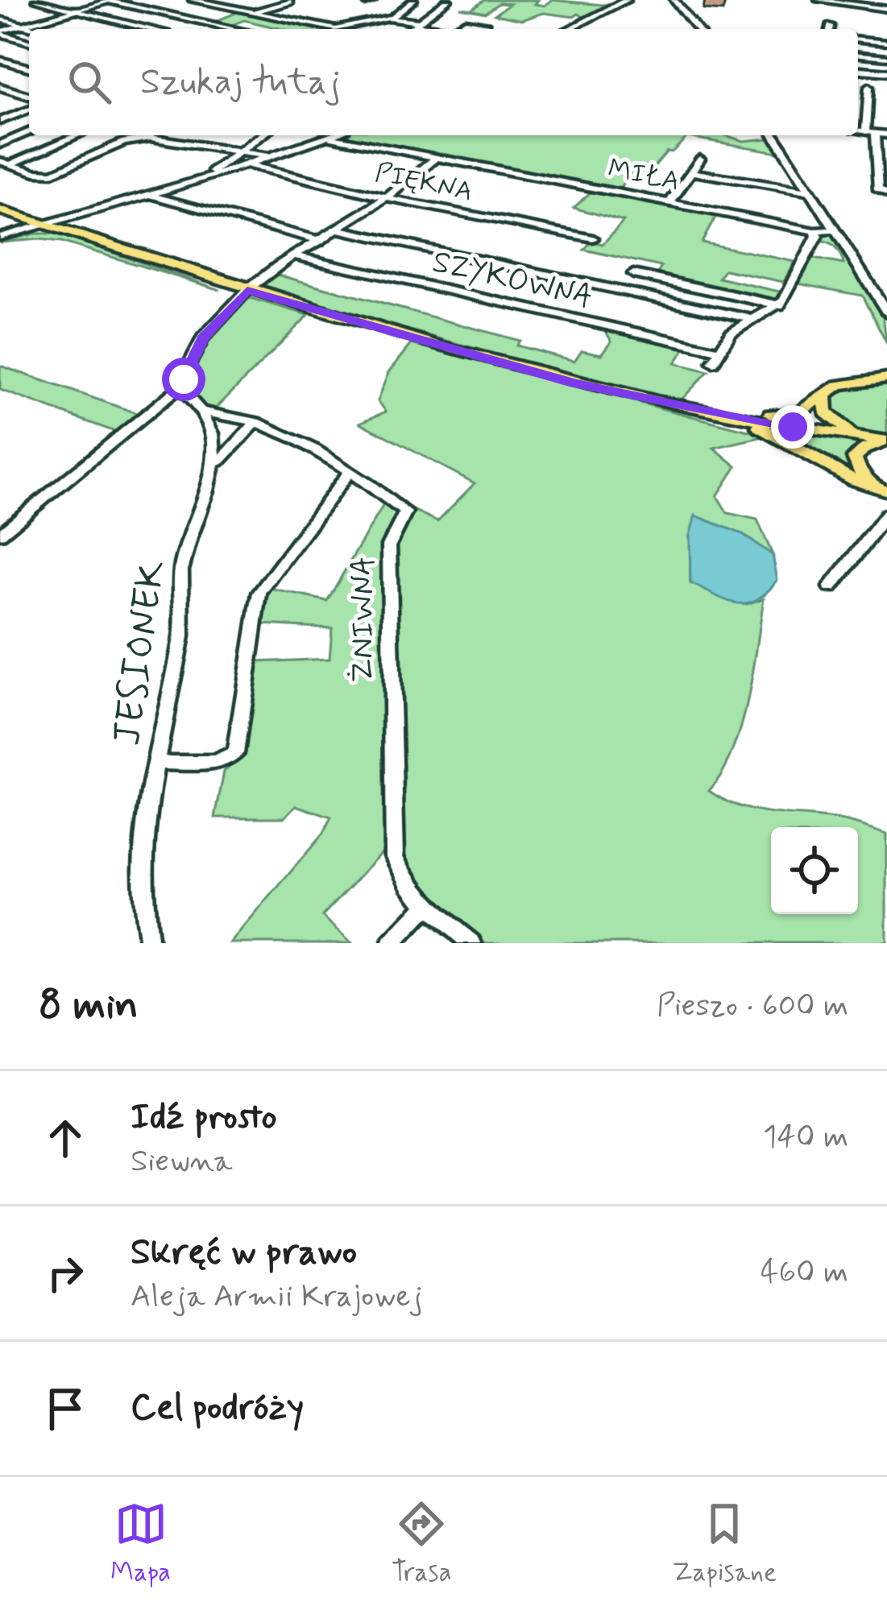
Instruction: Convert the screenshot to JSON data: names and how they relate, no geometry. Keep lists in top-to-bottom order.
{
  "streets": {
    "street": [
      "MIŁA",
      "PIĘKNA",
      "SZYKOWNA",
      "ŻNIWNA",
      "JESIONEK"
    ]
  },
  "crossings": [
    ["ŻNIWNA", "JESIONEK"]
  ],
  "page": {
    "search": "Szukaj tutaj",
    "heading": ["8 min", "Pieszo · 600 m"],
    "list": [
      ["Idź prosto", "Siewna", "140 m"],
      ["Skręć w prawo", "Aleja Armii Krajowej", "460 m"],
      "Cel podróży"
    ],
    "nav": ["Mapa", "Trasa", "Zapisane"]
  }
}
